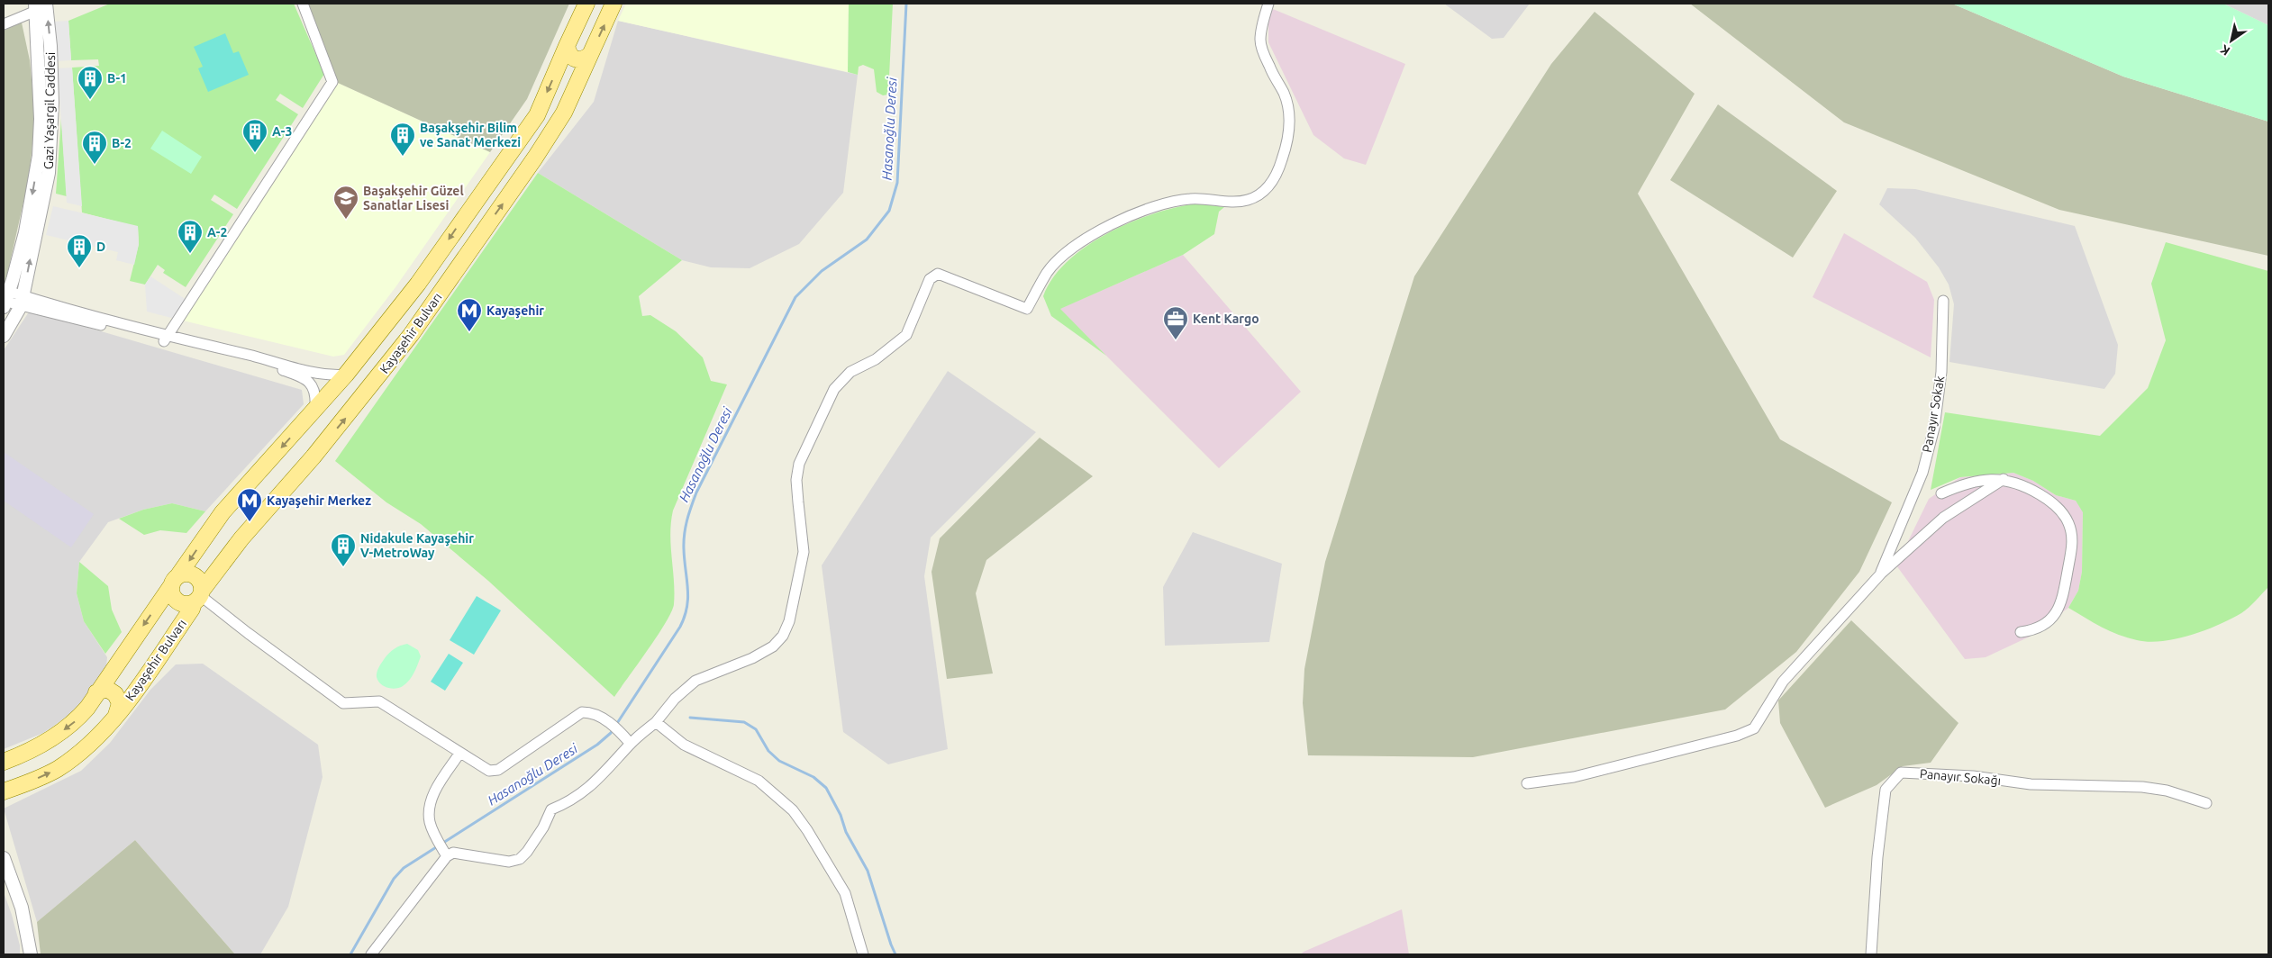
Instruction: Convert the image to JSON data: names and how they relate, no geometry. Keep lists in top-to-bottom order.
{
  "streets": {
    "main road": ["Kayaşehir Bulvarı"],
    "street": ["Gazi Yaşargil Caddesi", "Panayır Sokak", "Panayır Sokağı"]
  },
  "water": ["Hasanoğlu Deresi"],
  "places": {
    "building": [
      "B-1",
      "A-3",
      "Başakşehir Bilim ve Sanat Merkezi",
      "B-2",
      "A-2",
      "D",
      "Nidakule Kayaşehir V-MetroWay"
    ],
    "school or university": ["Başakşehir Güzel Sanatlar Lisesi"],
    "metro station": ["Kayaşehir", "Kayaşehir Merkez"],
    "office": ["Kent Kargo"]
  },
  "north": "bottom left"
}
